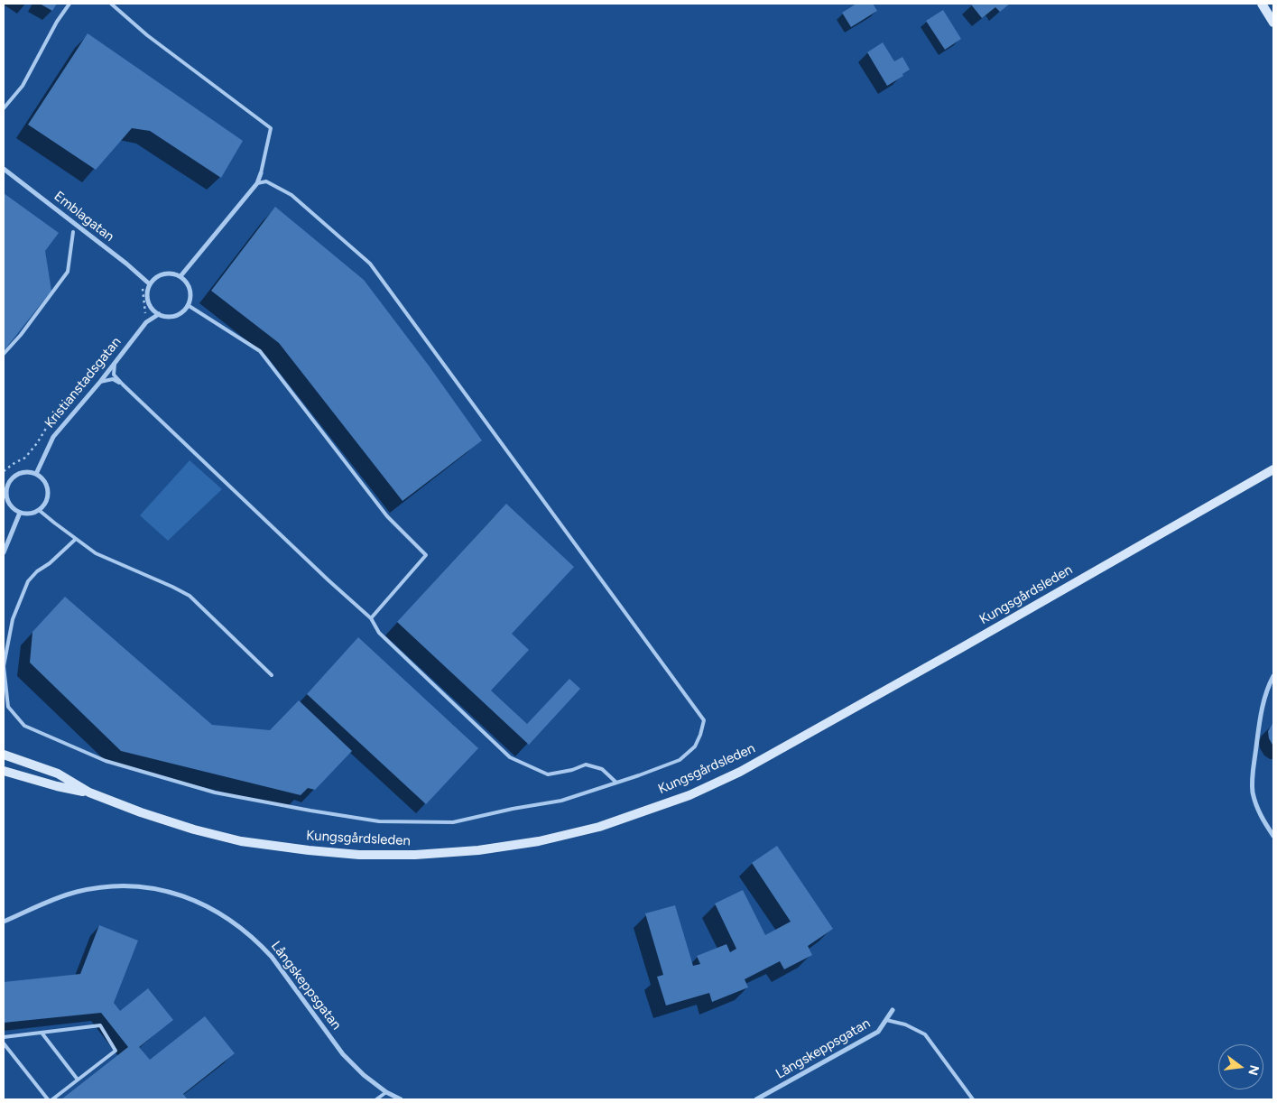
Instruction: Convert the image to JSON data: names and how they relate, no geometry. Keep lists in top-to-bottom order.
{
  "streets": {
    "main road": ["Kungsgårdsleden"],
    "street": ["Emblagatan", "Kristianstadsgatan", "Långskeppsgatan"]
  },
  "crossings": [
    ["Emblagatan", "Kristianstadsgatan"]
  ],
  "north": "right"
}
